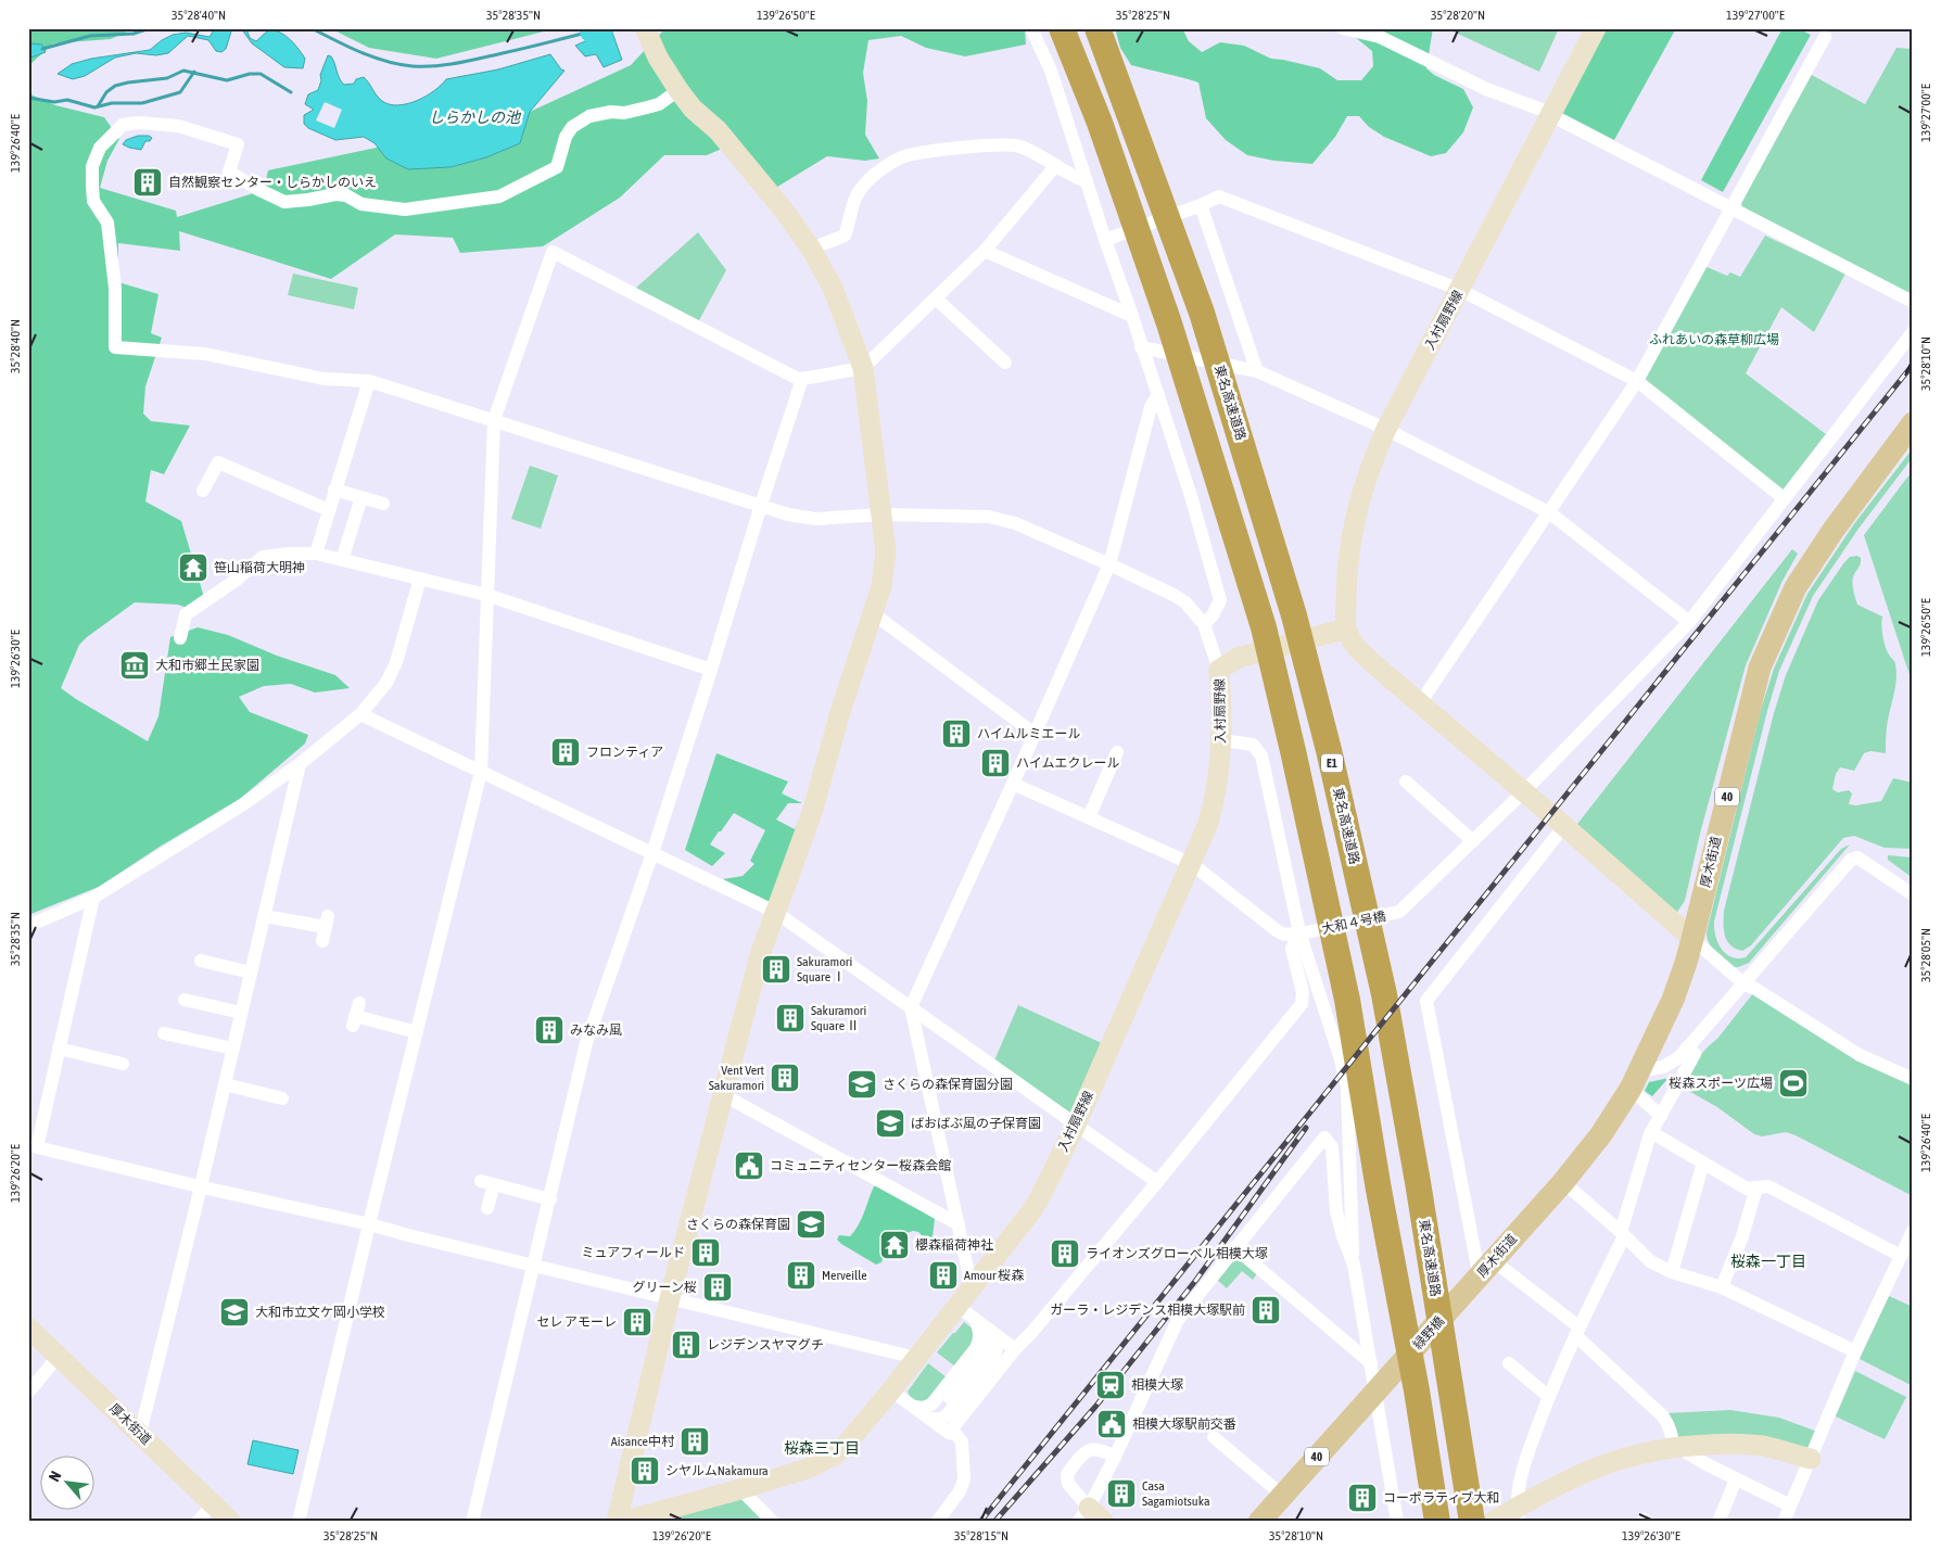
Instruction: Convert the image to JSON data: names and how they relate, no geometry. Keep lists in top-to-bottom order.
{
  "streets": {
    "highway": ["東名高速道路", "E1"],
    "main road": ["40", "厚木街道", "緑野橋"],
    "street": ["入村扇野線", "大和４号橋"]
  },
  "crossings": [
    ["40", "緑野橋"],
    ["厚木街道", "緑野橋"]
  ],
  "districts": ["桜森一丁目", "桜森三丁目"],
  "water": ["しらかしの池"],
  "parks": ["ふれあいの森草柳広場"],
  "places": {
    "building": [
      "自然観察センター・しらかしのいえ",
      "ハイムルミエール",
      "フロンティア",
      "ハイムエクレール",
      "Sakuramori Square Ⅰ",
      "Sakuramori Square Ⅱ",
      "みなみ風",
      "Vent Vert Sakuramori",
      "ミュアフィールド",
      "ライオンズグローベル相模大塚",
      "Merveille",
      "Amour 桜森",
      "グリーン桜",
      "ガーラ・レジデンス相模大塚駅前",
      "セレ アモーレ",
      "レジデンスヤマグチ",
      "Aisance中村",
      "シヤルムNakamura",
      "Casa Sagamiotsuka",
      "コーポラティブ大和"
    ],
    "temple": ["笹山稲荷大明神", "櫻森稲荷神社"],
    "museum": ["大和市郷土民家園"],
    "sports": ["桜森スポーツ広場"],
    "school or university": [
      "さくらの森保育園分園",
      "ばおばぶ風の子保育園",
      "さくらの森保育園",
      "大和市立文ケ岡小学校"
    ],
    "public building": ["コミュニティセンター桜森会館", "相模大塚駅前交番"],
    "station": ["相模大塚"]
  },
  "north": "top left",
  "coordinates": [
    "35°28'40\"N",
    "35°28'35\"N",
    "139°26'50\"E",
    "35°28'25\"N",
    "35°28'20\"N",
    "139°27'00\"E",
    "139°26'40\"E",
    "35°28'10\"N",
    "139°26'30\"E",
    "35°28'05\"N",
    "139°26'20\"E",
    "35°28'15\"N"
  ]
}
